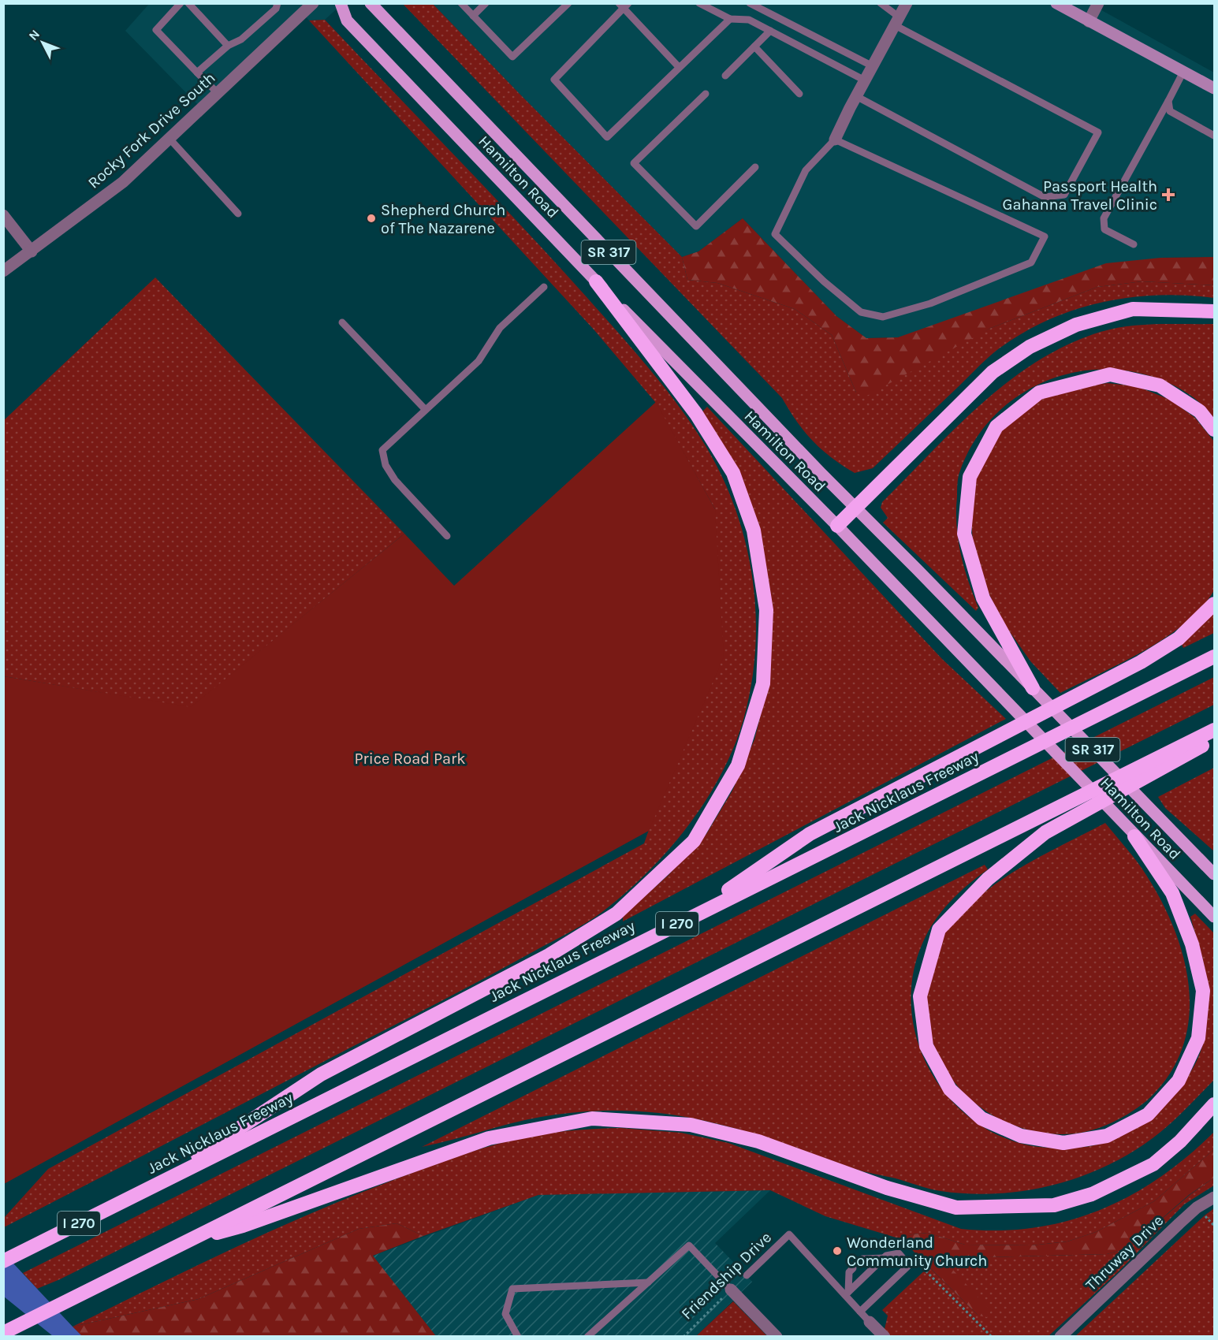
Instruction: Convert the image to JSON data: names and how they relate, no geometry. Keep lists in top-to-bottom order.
{
  "streets": {
    "highway": ["Jack Nicklaus Freeway", "I 270"],
    "main road": ["Hamilton Road", "SR 317"],
    "street": ["Rocky Fork Drive South", "Thruway Drive"],
    "lane": ["Friendship Drive"]
  },
  "parks": ["Price Road Park"],
  "places": {
    "health": ["Passport Health Gahanna Travel Clinic"],
    "other": ["Shepherd Church of The Nazarene", "Wonderland Community Church"]
  },
  "north": "top left"
}
